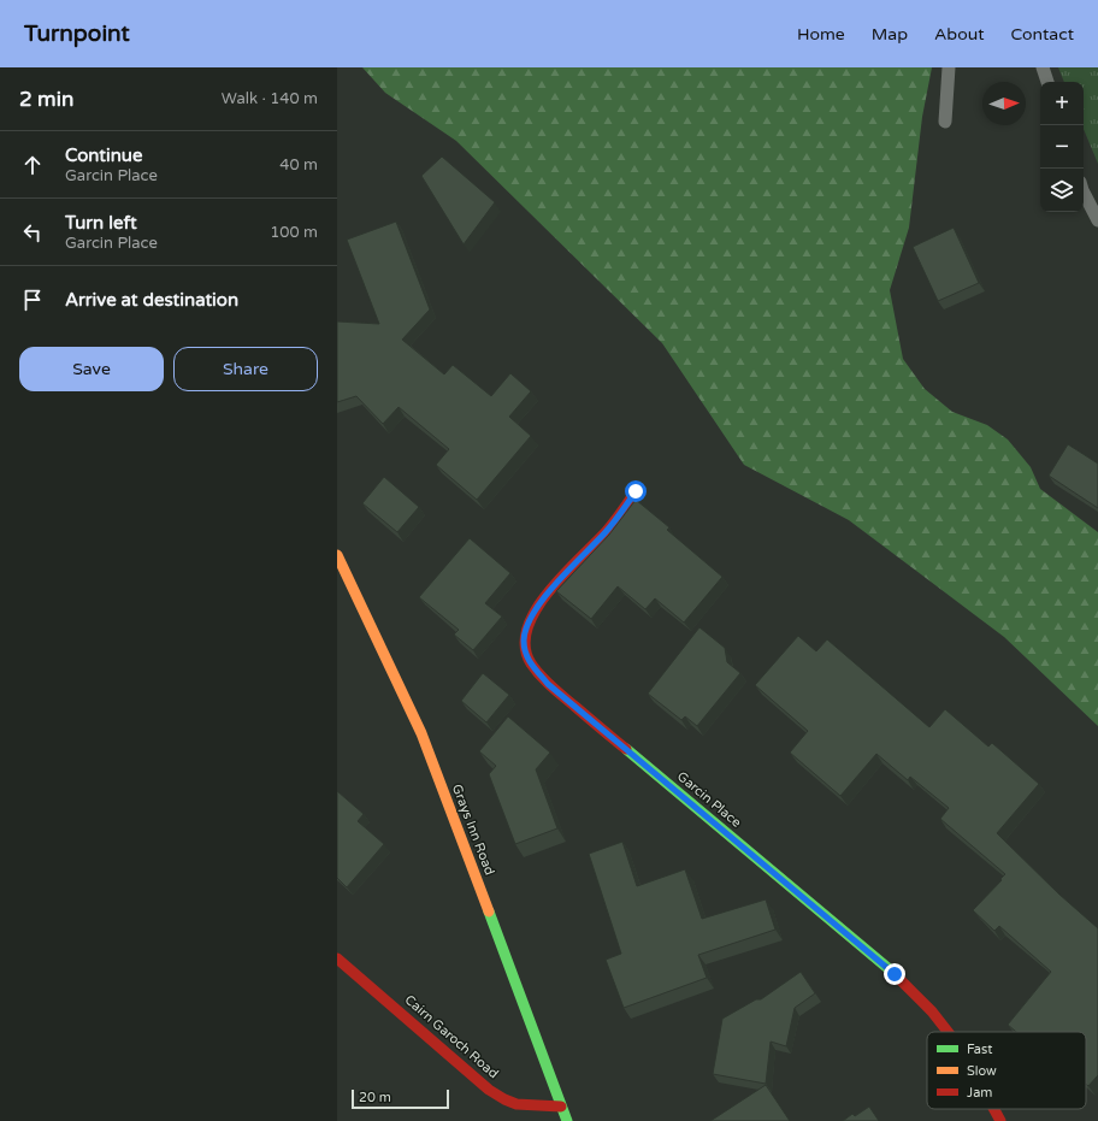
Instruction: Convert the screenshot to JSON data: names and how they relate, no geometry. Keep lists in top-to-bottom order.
{
  "streets": {
    "street": ["Garcin Place", "Grays Inn Road", "Cairn Garoch Road"]
  },
  "crossings": [
    ["Grays Inn Road", "Cairn Garoch Road"]
  ],
  "legend": ["Fast", "Slow", "Jam"],
  "scale_bar": "20 m",
  "north": "right",
  "page": {
    "header": "Turnpoint",
    "nav": [
      "Home",
      "Map",
      "About",
      "Contact"
    ],
    "heading": ["2 min", "Walk · 140 m"],
    "map_buttons": ["+", "−"],
    "list": [
      ["Continue", "Garcin Place", "40 m"],
      ["Turn left", "Garcin Place", "100 m"],
      "Arrive at destination"
    ],
    "buttons": ["Save", "Share"],
    "scale": "20 m"
  }
}
